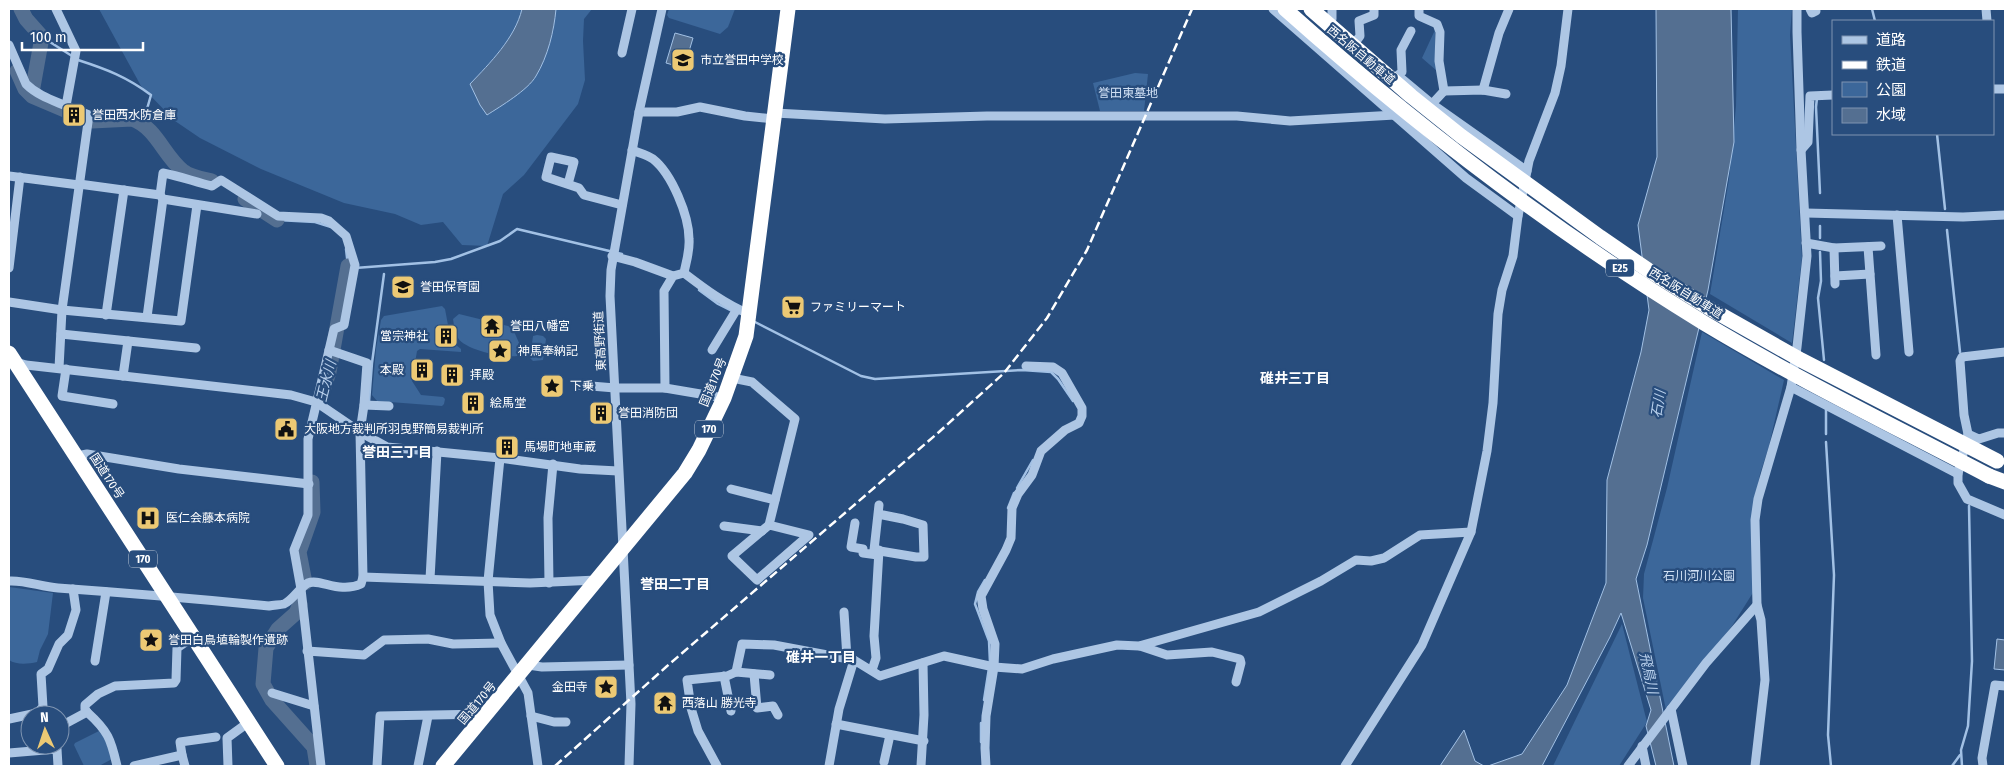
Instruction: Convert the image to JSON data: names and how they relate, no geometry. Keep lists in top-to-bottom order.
{
  "streets": {
    "highway": [
      "西名阪自動車道",
      "E25",
      "国道170号",
      "170"
    ],
    "street": ["東高野街道"]
  },
  "crossings": [
    ["東高野街道", "国道170号"]
  ],
  "districts": [
    "碓井三丁目",
    "誉田三丁目",
    "誉田二丁目",
    "碓井一丁目"
  ],
  "water": ["王水川", "石川", "飛鳥川"],
  "parks": ["誉田東墓地", "石川河川公園"],
  "places": {
    "school or university": ["市立誉田中学校", "誉田保育園"],
    "building": [
      "誉田西水防倉庫",
      "當宗神社",
      "本殿",
      "拝殿",
      "絵馬堂",
      "誉田消防団",
      "馬場町地車蔵"
    ],
    "supermarket": ["ファミリーマート"],
    "temple": ["誉田八幡宮", "西落山 勝光寺"],
    "place": [
      "神馬奉納記",
      "下乗",
      "誉田白鳥埴輪製作遺跡",
      "金田寺"
    ],
    "public building": ["大阪地方裁判所羽曳野簡易裁判所"],
    "hospital": ["医仁会藤本病院"]
  },
  "legend": [
    "道路",
    "鉄道",
    "公園",
    "水域"
  ],
  "scale_bar": "100 m",
  "north": "top"
}
